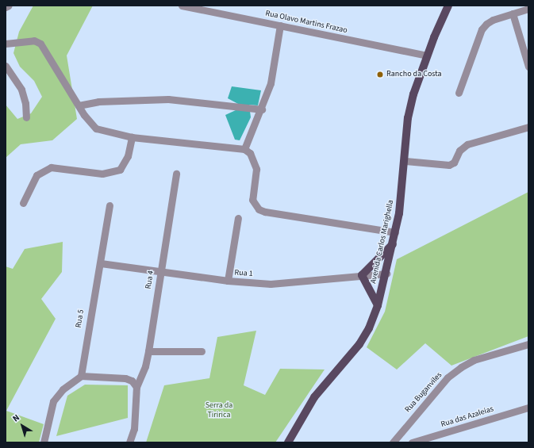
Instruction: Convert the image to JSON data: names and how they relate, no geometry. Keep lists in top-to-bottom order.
{
  "streets": {
    "main road": ["Avenida Carlos Marighella"],
    "street": [
      "Rua Olavo Martins Frazao",
      "Rua 1",
      "Rua 4",
      "Rua 5",
      "Rua Buganviles",
      "Rua das Azaleias"
    ]
  },
  "crossings": [
    ["Rua Olavo Martins Frazao", "Avenida Carlos Marighella"],
    ["Avenida Carlos Marighella", "Rua 1"],
    ["Rua 1", "Rua 4"],
    ["Rua 1", "Rua 5"]
  ],
  "parks": ["Serra da Tiririca"],
  "places": ["Rancho da Costa"],
  "north": "top left"
}
